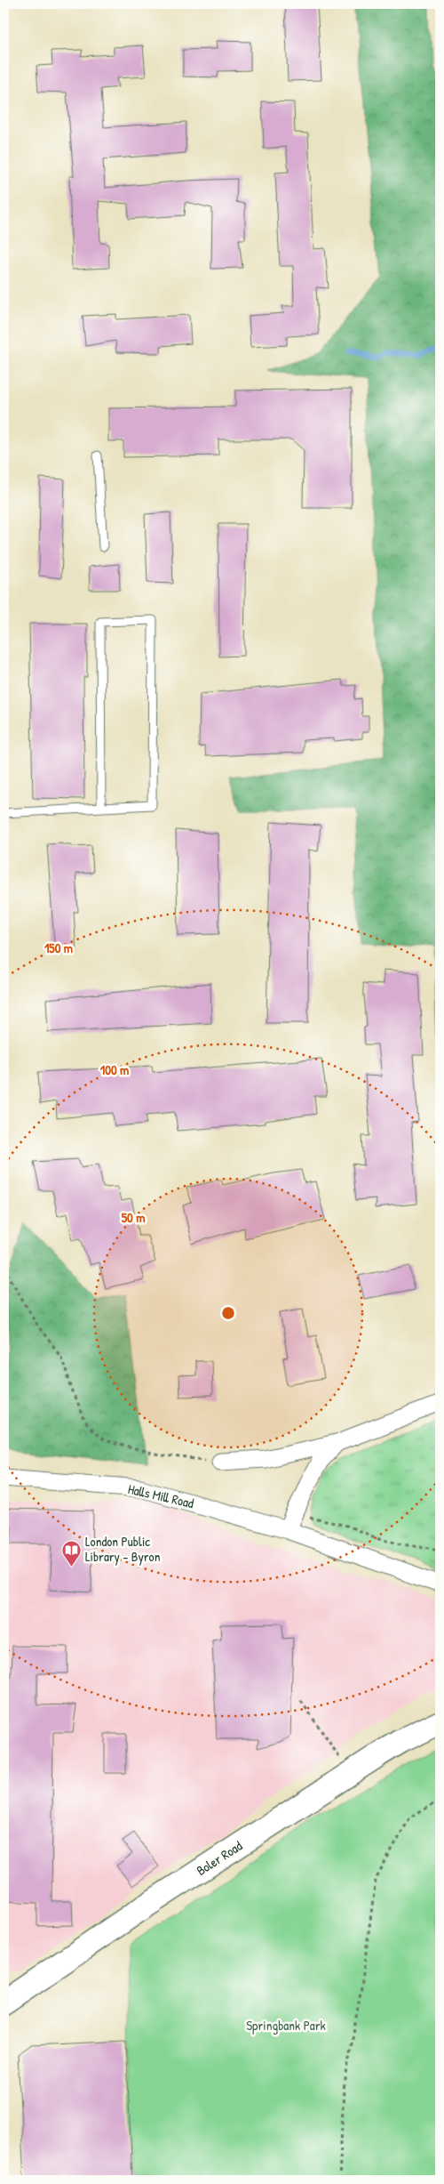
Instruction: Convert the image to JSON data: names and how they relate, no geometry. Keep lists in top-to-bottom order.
{
  "streets": {
    "main road": ["Boler Road"],
    "street": ["Halls Mill Road"]
  },
  "parks": ["Springbank Park"],
  "places": {
    "library": ["London Public Library - Byron"]
  },
  "rings": ["150 m", "100 m", "50 m"]
}
